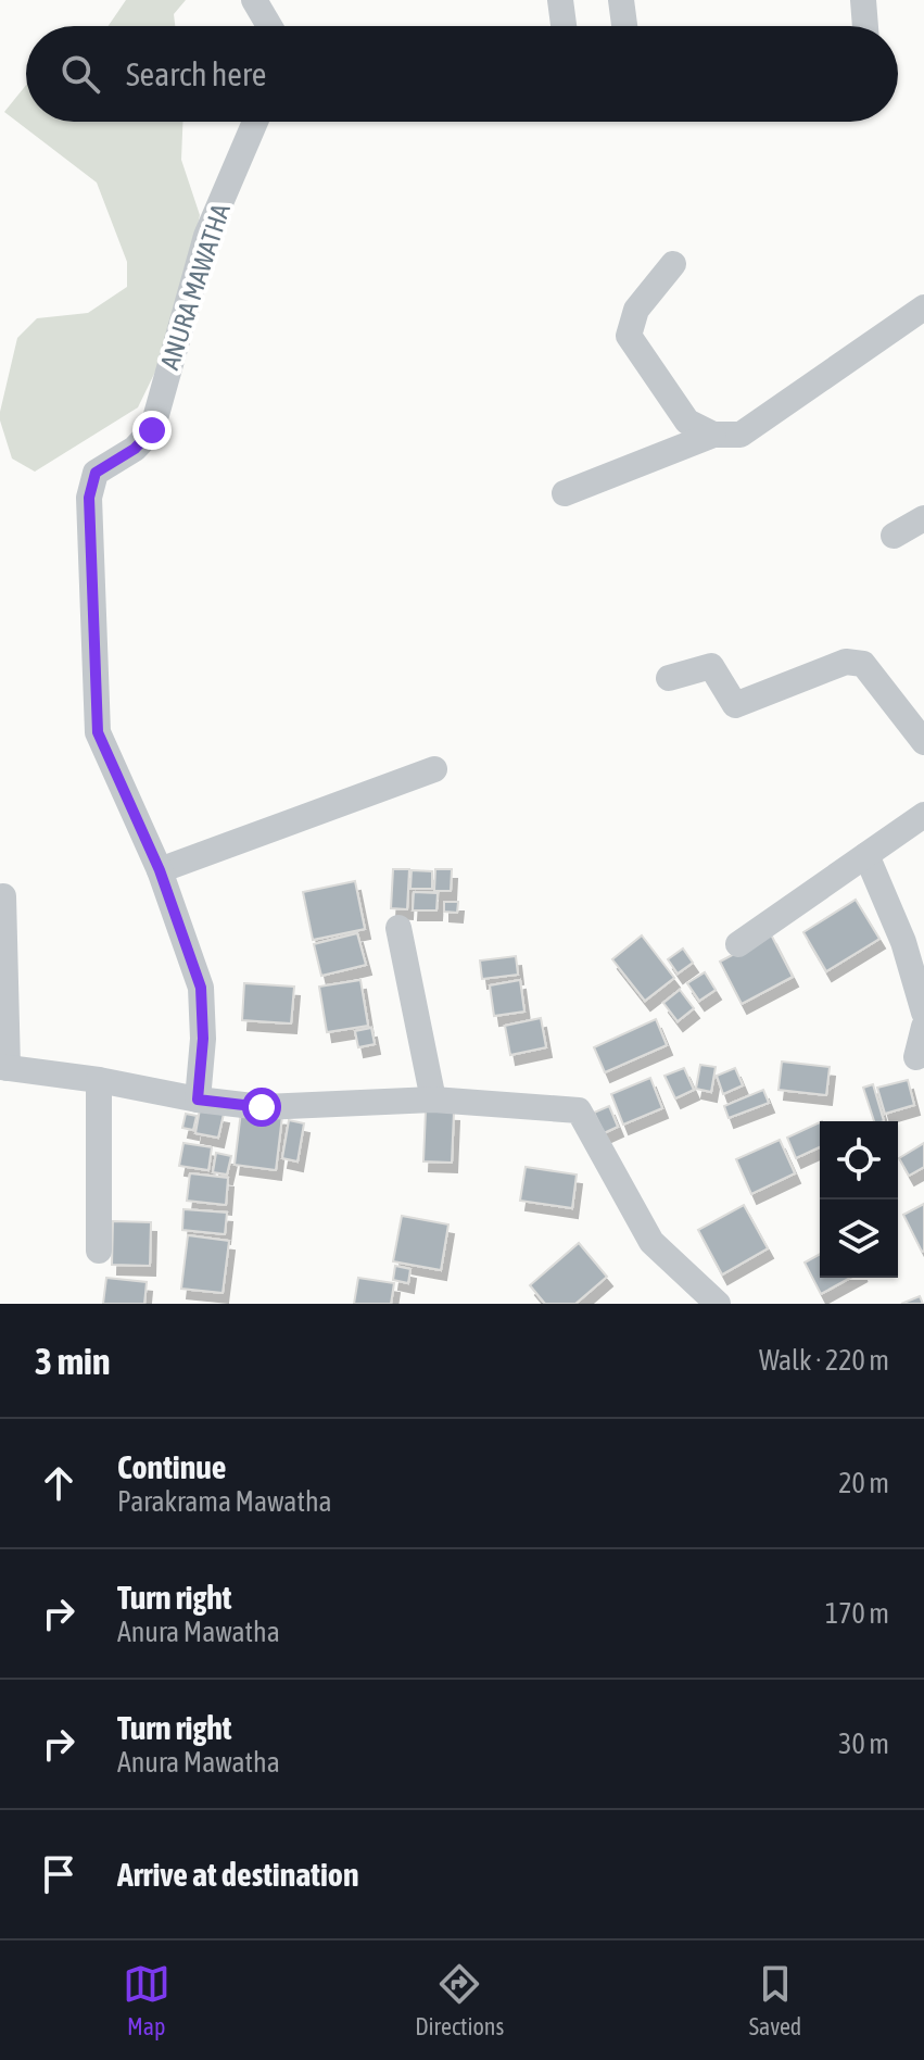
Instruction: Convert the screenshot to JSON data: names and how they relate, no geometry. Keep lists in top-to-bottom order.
{
  "streets": {
    "street": ["ANURA MAWATHA"]
  },
  "page": {
    "search": "Search here",
    "heading": ["3 min", "Walk · 220 m"],
    "list": [
      ["Continue", "Parakrama Mawatha", "20 m"],
      ["Turn right", "Anura Mawatha", "170 m"],
      ["Turn right", "Anura Mawatha", "30 m"],
      "Arrive at destination"
    ],
    "nav": ["Map", "Directions", "Saved"]
  }
}
